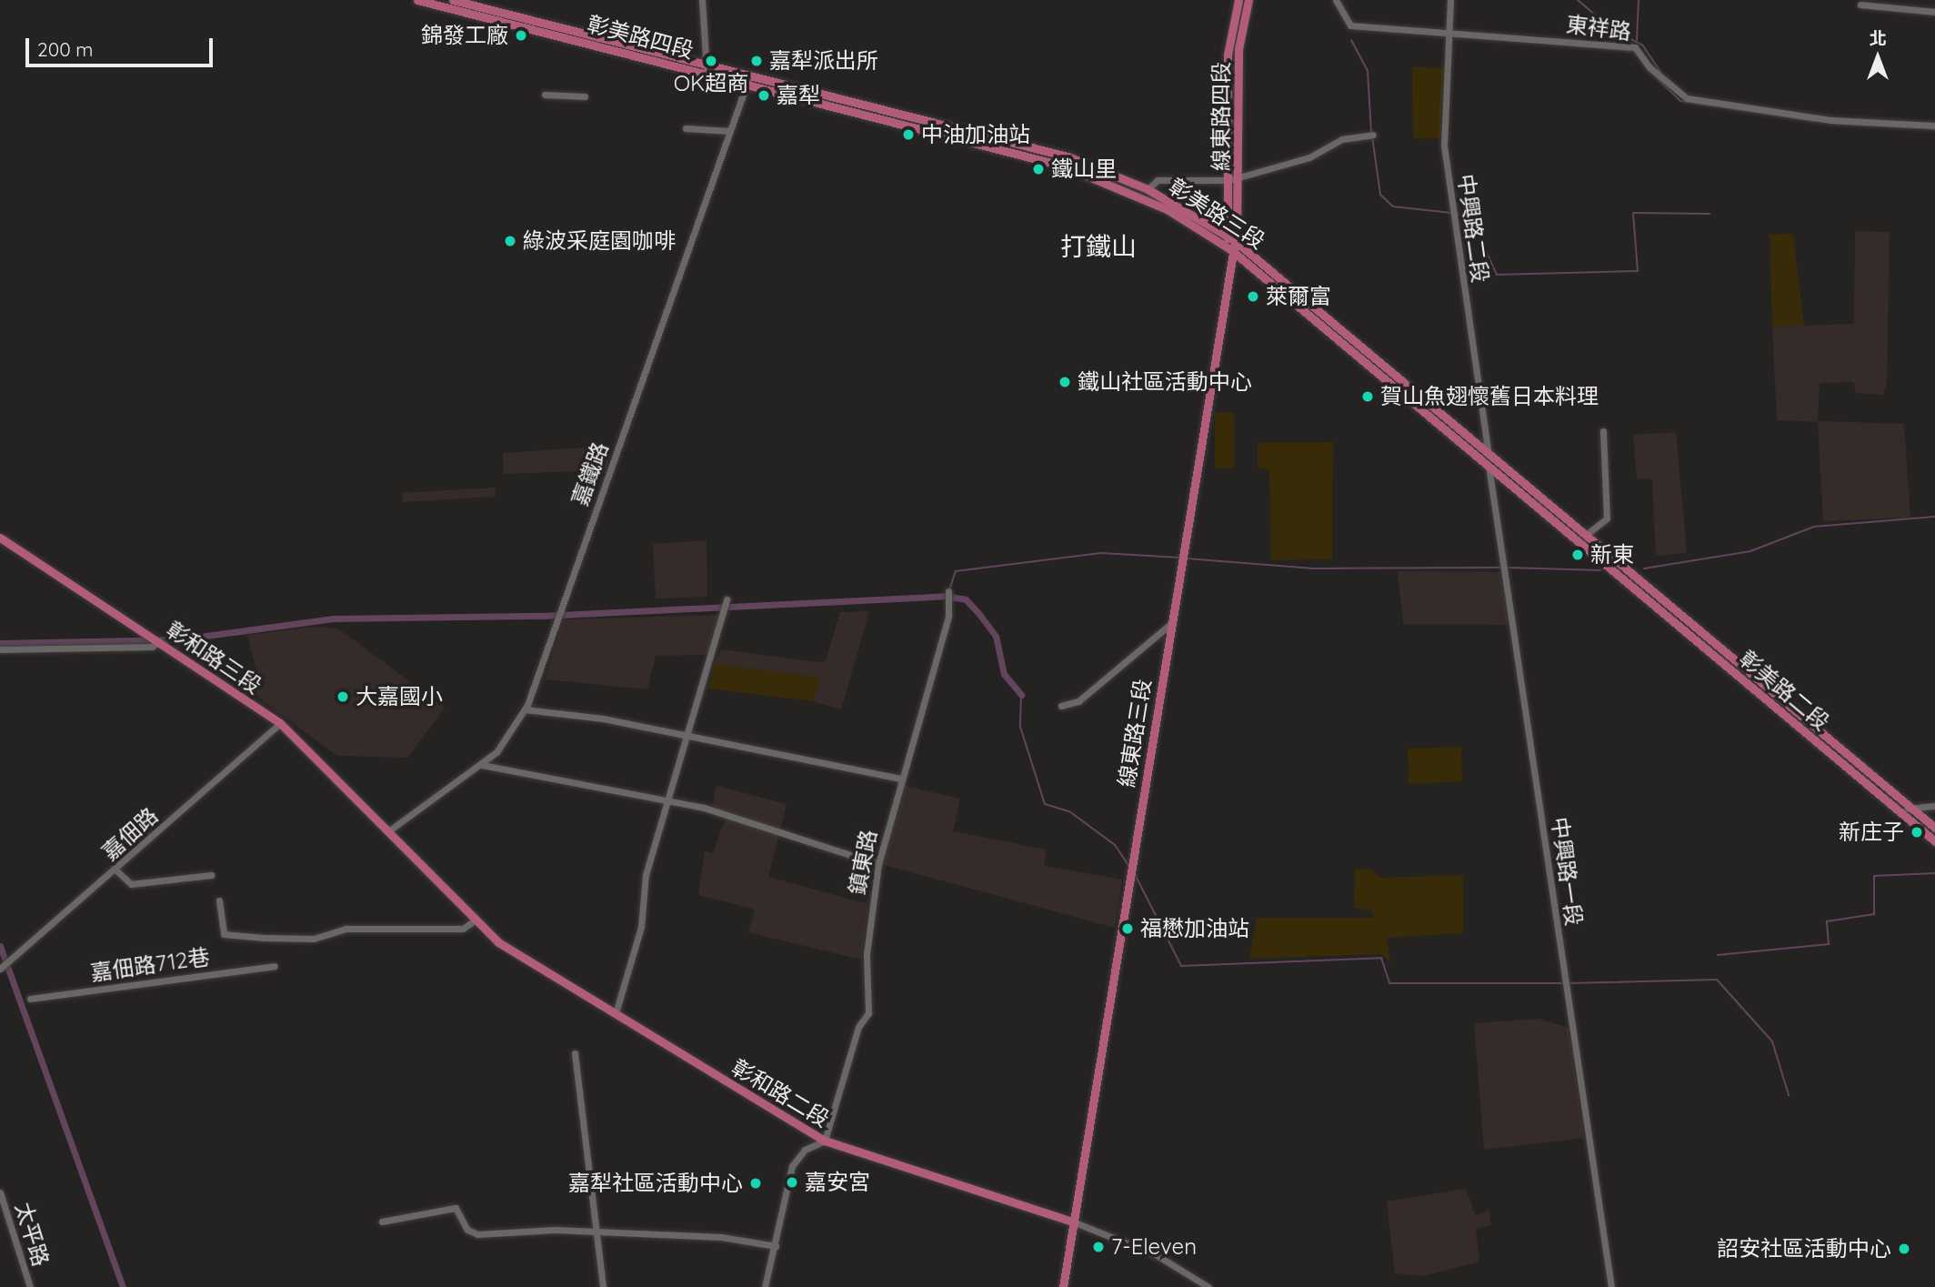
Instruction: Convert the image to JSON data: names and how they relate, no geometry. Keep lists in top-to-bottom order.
{
  "streets": {
    "main road": [
      "彰美路四段",
      "線東路四段",
      "彰美路三段",
      "彰和路三段",
      "彰美路二段",
      "線東路三段",
      "彰和路二段"
    ],
    "street": [
      "東祥路",
      "中興路二段",
      "嘉鐵路",
      "嘉佃路",
      "鎮東路",
      "中興路一段",
      "嘉佃路712巷",
      "太平路"
    ]
  },
  "crossings": [
    ["東祥路", "中興路二段"],
    ["彰美路四段", "彰美路三段"],
    ["線東路四段", "彰美路三段"],
    ["線東路四段", "線東路三段"],
    ["彰美路三段", "中興路二段"],
    ["彰美路三段", "嘉鐵路"],
    ["彰美路三段", "彰美路二段"],
    ["彰美路三段", "線東路三段"],
    ["彰美路三段", "中興路一段"],
    ["中興路二段", "中興路一段"],
    ["嘉鐵路", "彰和路三段"],
    ["嘉鐵路", "彰和路二段"],
    ["彰和路三段", "嘉佃路"],
    ["彰和路三段", "彰和路二段"],
    ["線東路三段", "彰和路二段"],
    ["鎮東路", "彰和路二段"]
  ],
  "districts": ["打鐵山"],
  "places": [
    "錦發工廠",
    "OK超商",
    "嘉犁派出所",
    "嘉犁",
    "中油加油站",
    "鐵山里",
    "綠波采庭園咖啡",
    "萊爾富",
    "鐵山社區活動中心",
    "賀山魚翅懷舊日本料理",
    "新東",
    "大嘉國小",
    "新庄子",
    "福懋加油站",
    "嘉安宮",
    "嘉犁社區活動中心",
    "7-Eleven",
    "詔安社區活動中心"
  ],
  "scale_bar": "200 m",
  "north": "top"
}
